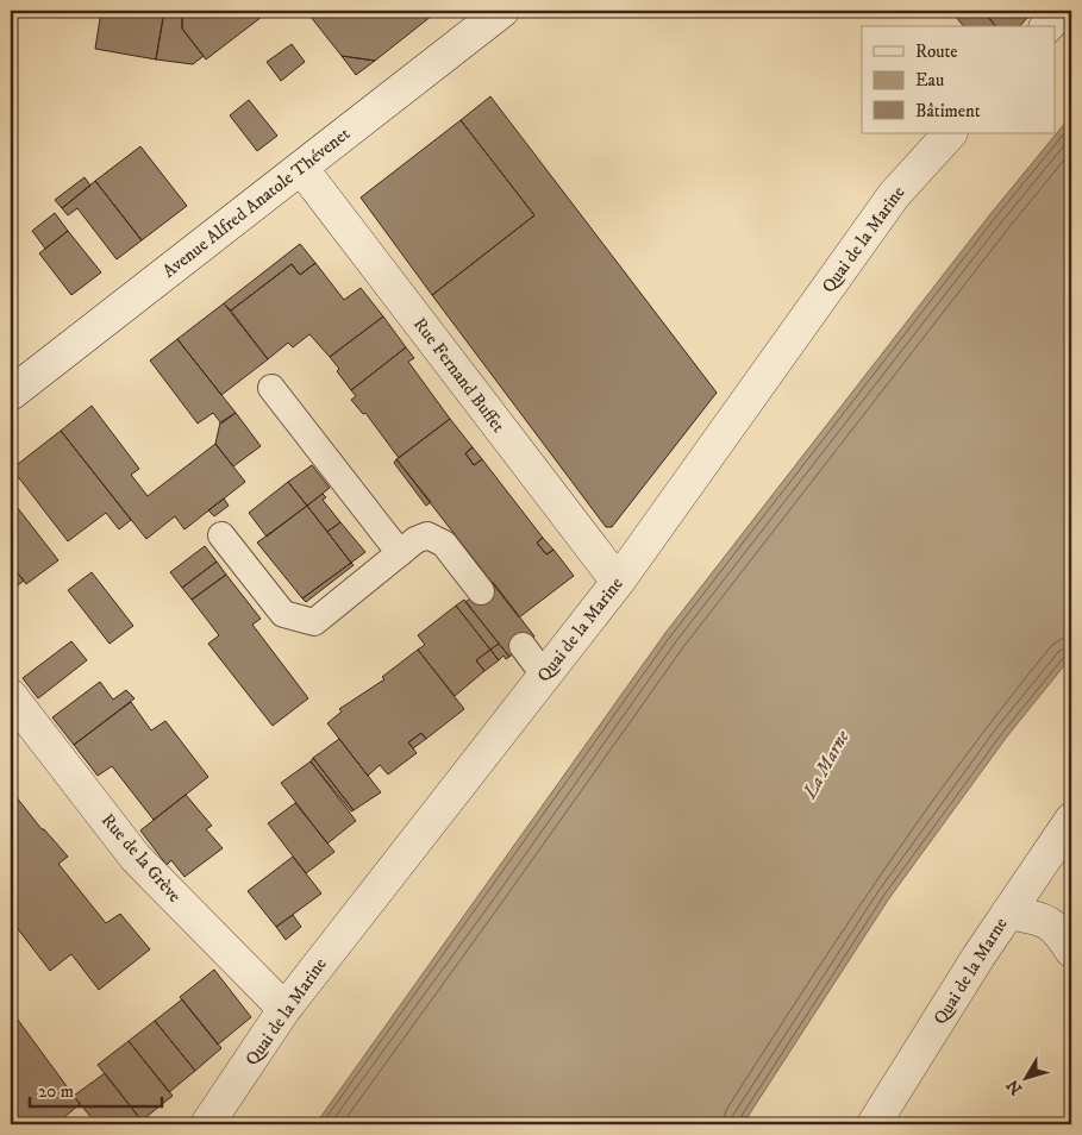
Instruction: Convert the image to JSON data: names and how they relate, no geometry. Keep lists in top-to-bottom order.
{
  "streets": {
    "street": [
      "Avenue Alfred Anatole Thévenet",
      "Quai de la Marine",
      "Rue Fernand Buffet",
      "Rue de la Grève",
      "Quai de la Marne"
    ]
  },
  "crossings": [
    ["Avenue Alfred Anatole Thévenet", "Rue Fernand Buffet"],
    ["Quai de la Marine", "Rue Fernand Buffet"],
    ["Quai de la Marine", "Rue de la Grève"]
  ],
  "water": ["La Marne"],
  "legend": ["Route", "Eau", "Bâtiment"],
  "scale_bar": "20 m",
  "north": "bottom left"
}
